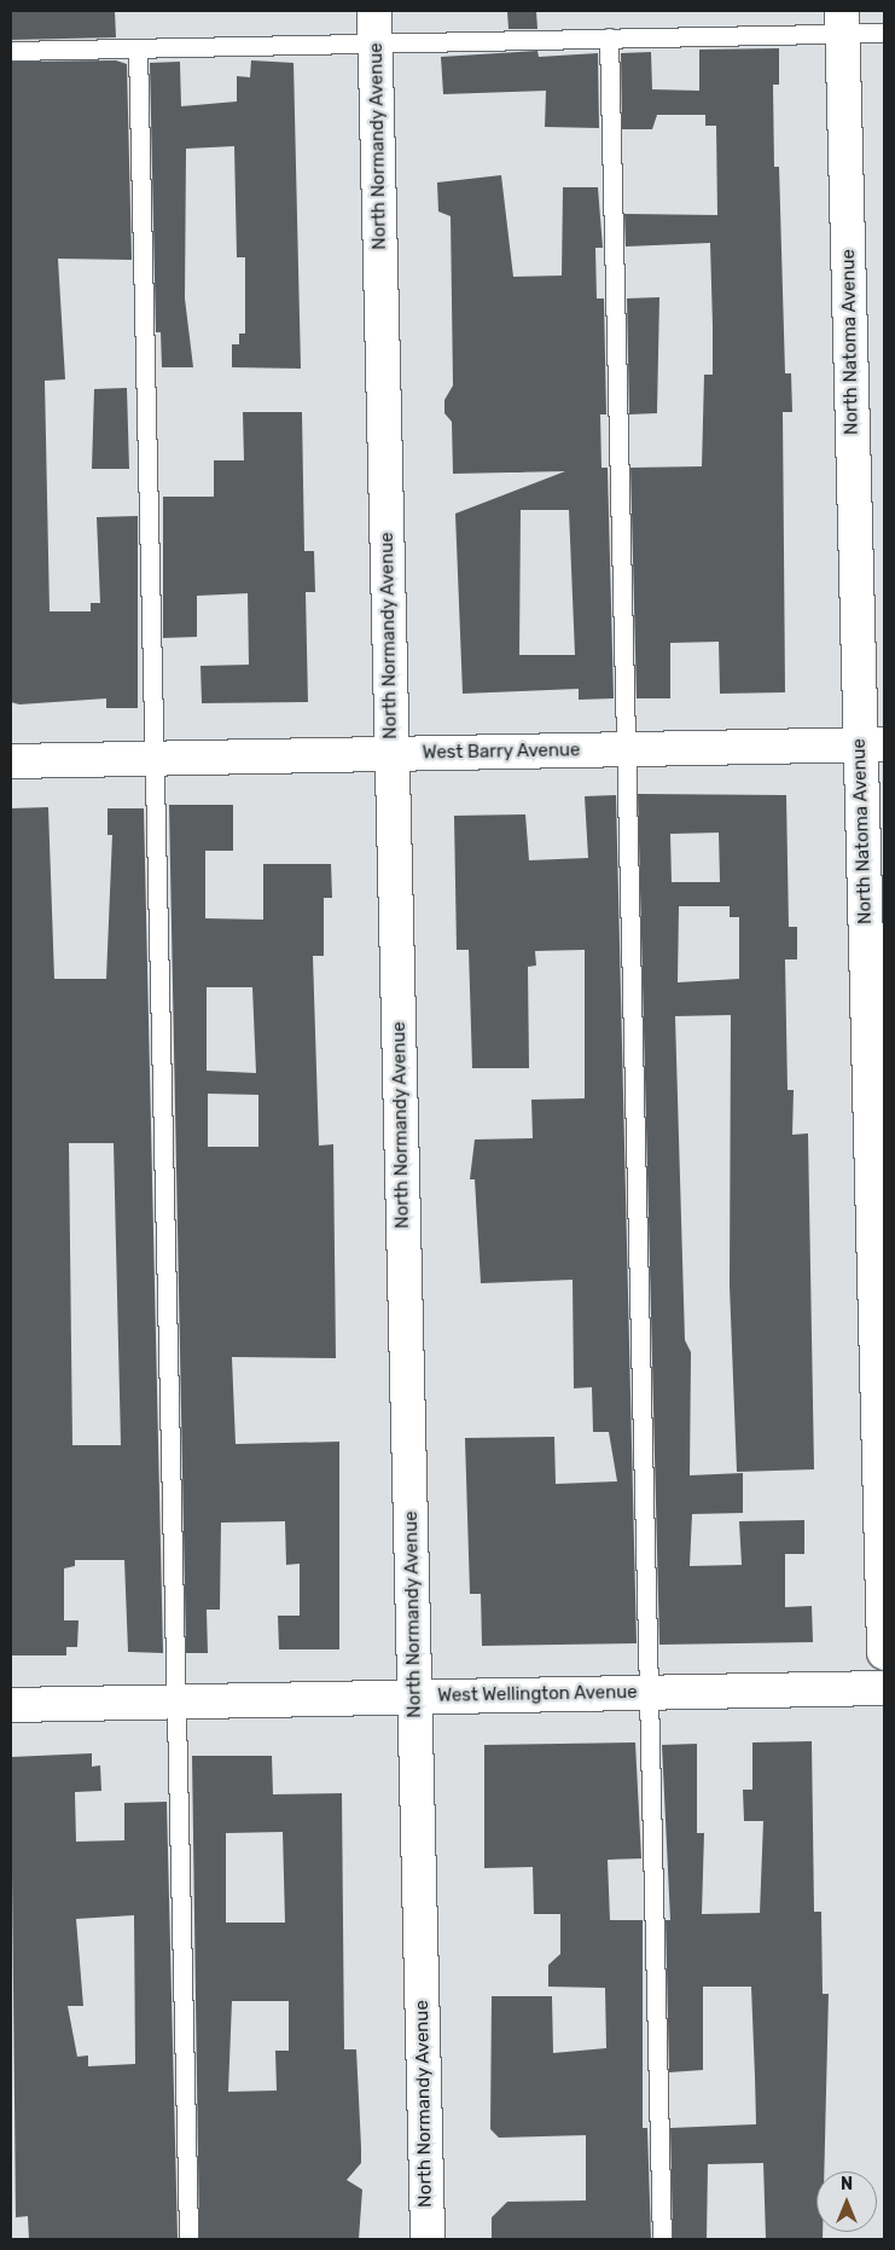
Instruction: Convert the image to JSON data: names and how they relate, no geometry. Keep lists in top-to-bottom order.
{
  "streets": {
    "street": [
      "North Normandy Avenue",
      "North Natoma Avenue",
      "West Barry Avenue",
      "West Wellington Avenue"
    ]
  },
  "crossings": [
    ["North Normandy Avenue", "West Barry Avenue"],
    ["North Normandy Avenue", "West Wellington Avenue"],
    ["North Natoma Avenue", "West Barry Avenue"]
  ],
  "north": "top"
}
